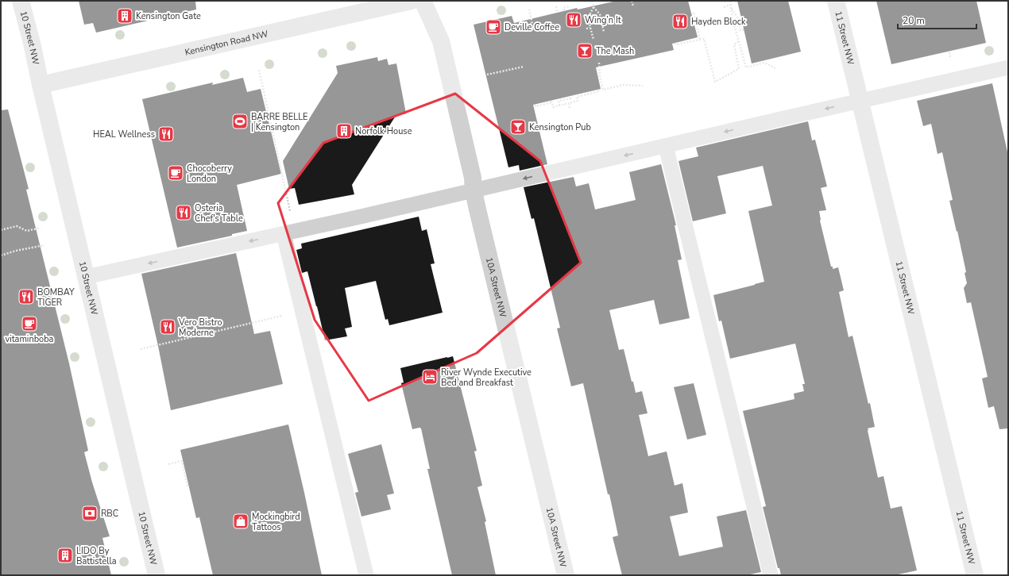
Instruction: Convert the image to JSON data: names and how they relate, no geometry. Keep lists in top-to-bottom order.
{
  "streets": {
    "street": [
      "10 Street NW",
      "11 Street NW",
      "Kensington Road NW",
      "10A Street NW"
    ]
  },
  "crossings": [
    ["10 Street NW", "Kensington Road NW"]
  ],
  "places": {
    "building": ["Kensington Gate", "Norfolk House", "LIDO By Battistella"],
    "restaurant": [
      "Wing’n It",
      "Hayden Block",
      "HEAL Wellness",
      "Osteria Chef's Table",
      "BOMBAY TIGER",
      "Vero Bistro Moderne"
    ],
    "cafe": ["Deville Coffee", "Chocoberry London", "vitaminboba"],
    "bar": ["The Mash", "Kensington Pub"],
    "sports": ["BARRE BELLE | Kensington"],
    "hotel": ["River Wynde Executive Bed and Breakfast"],
    "bank": ["RBC"],
    "shop": ["Mockingbird Tattoos"]
  },
  "scale_bar": "20 m"
}
